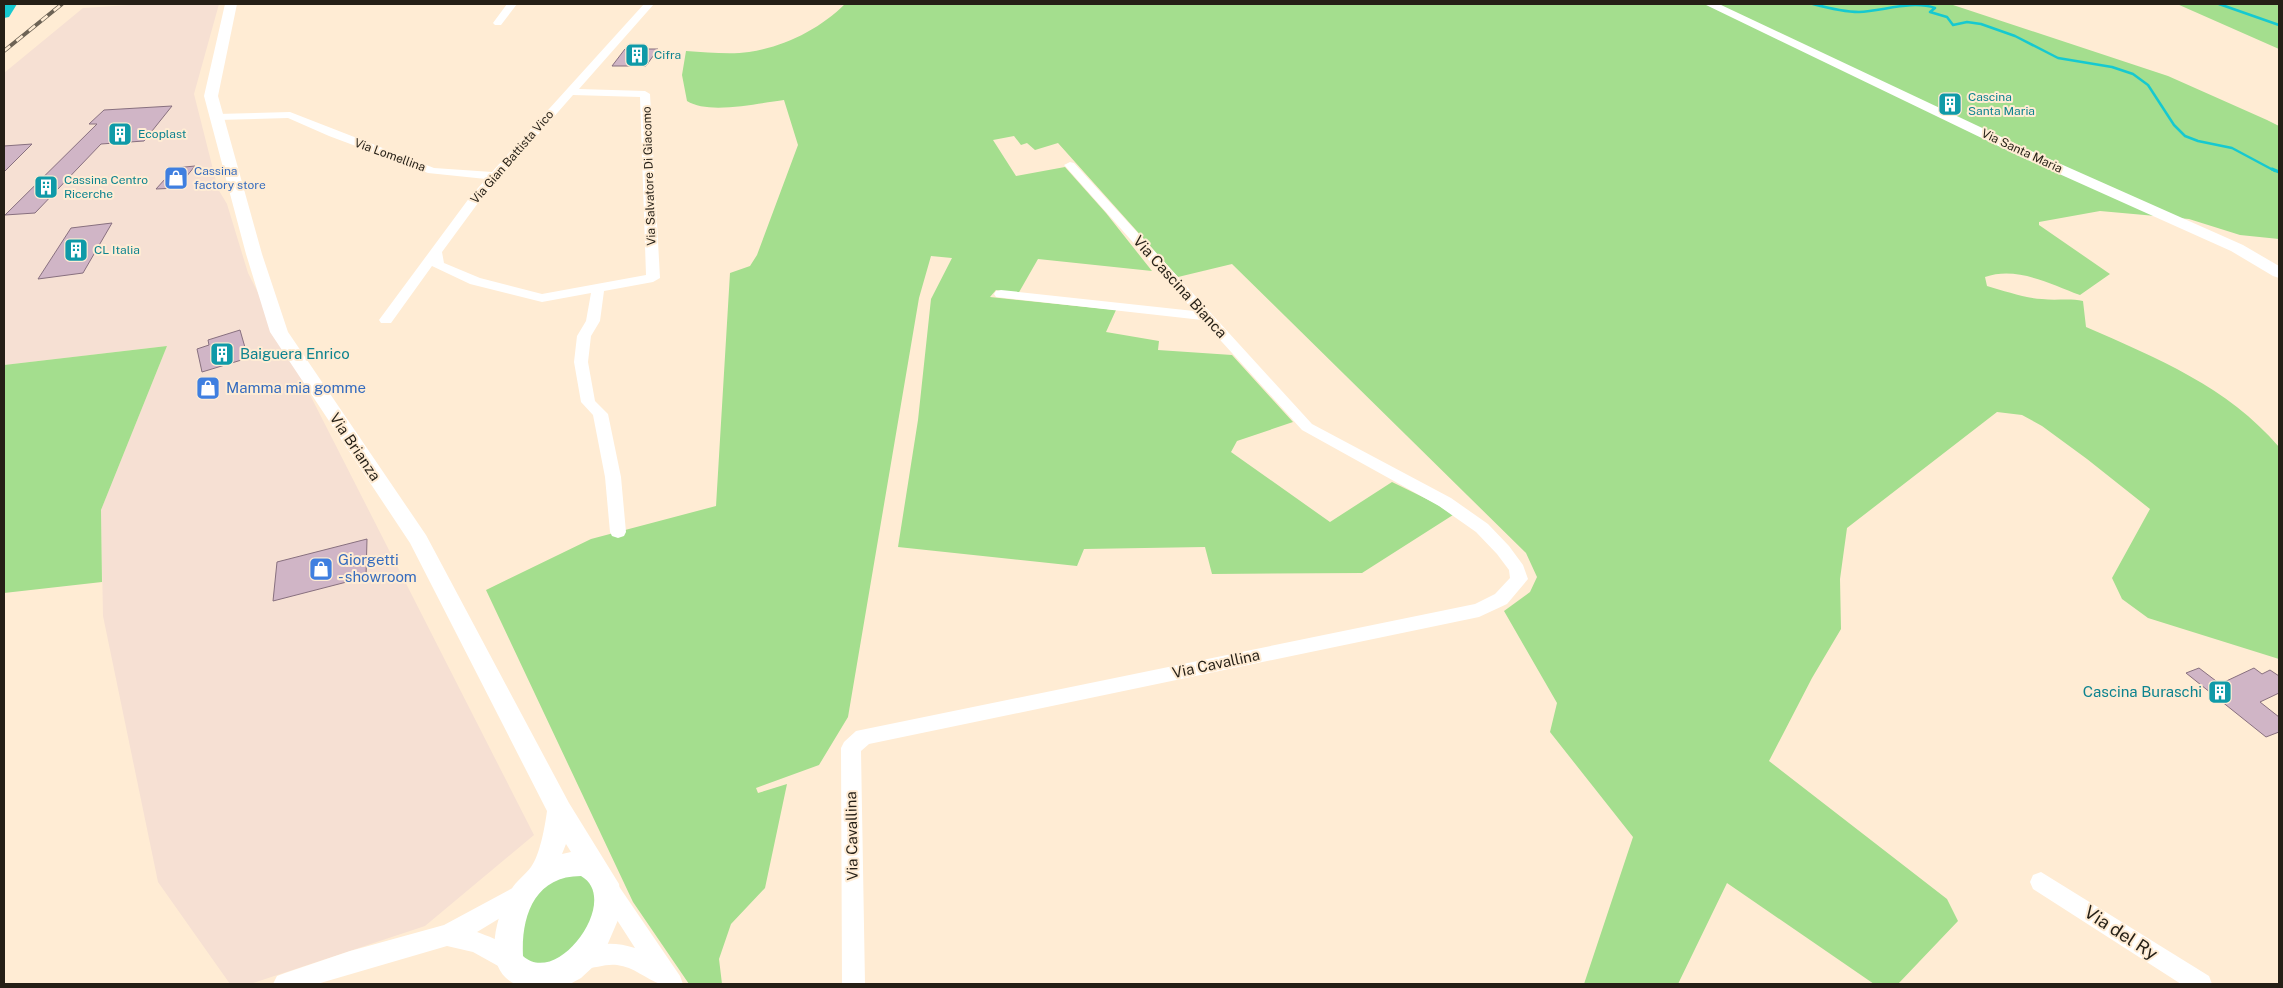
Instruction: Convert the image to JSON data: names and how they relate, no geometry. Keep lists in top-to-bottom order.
{
  "streets": {
    "street": [
      "Via Santa Maria",
      "Via Lomellina",
      "Via Gian Battista Vico",
      "Via Salvatore Di Giacomo",
      "Via Cascina Bianca",
      "Via Brianza",
      "Via Cavallina",
      "Via del Ry"
    ]
  },
  "crossings": [
    ["Via Lomellina", "Via Gian Battista Vico"],
    ["Via Lomellina", "Via Brianza"],
    ["Via Gian Battista Vico", "Via Salvatore Di Giacomo"],
    ["Via Cascina Bianca", "Via Cavallina"]
  ],
  "places": {
    "building": [
      "Cifra",
      "Cascina Santa Maria",
      "Ecoplast",
      "Cassina Centro Ricerche",
      "CL Italia",
      "Baiguera Enrico",
      "Cascina Buraschi"
    ],
    "shop": ["Cassina factory store", "Mamma mia gomme", "Giorgetti - showroom"]
  }
}
